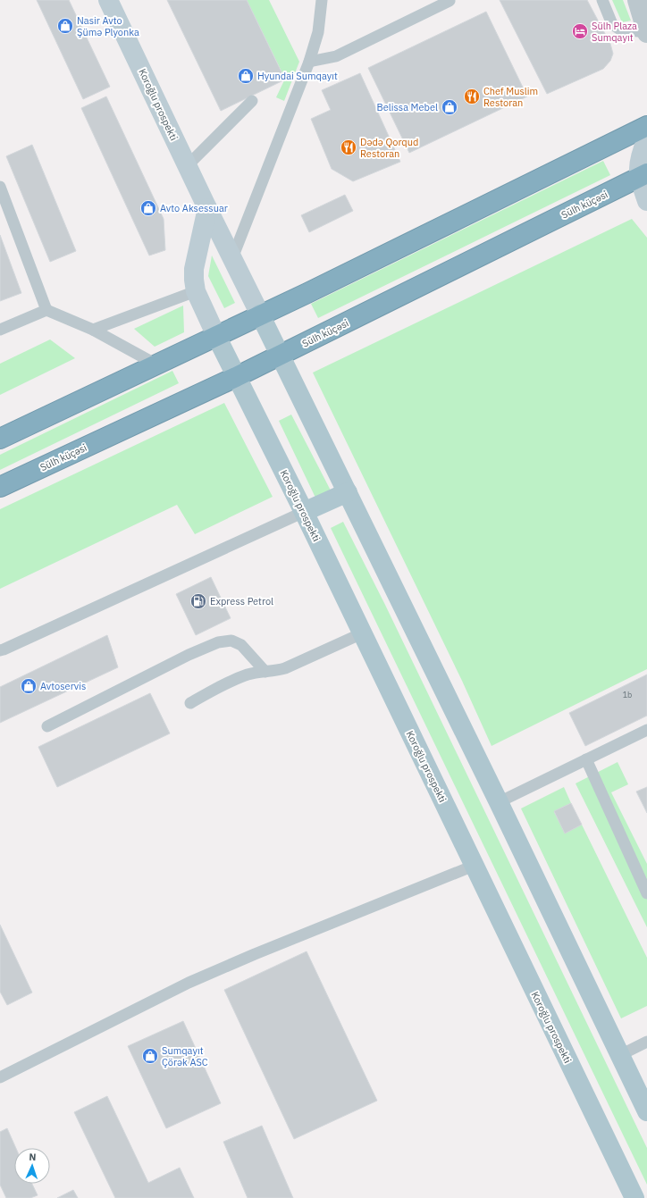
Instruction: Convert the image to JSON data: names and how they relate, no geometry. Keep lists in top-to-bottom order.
{
  "streets": {
    "highway": ["Sülh küçəsi"],
    "main road": ["Koroğlu prospekti"]
  },
  "crossings": [
    ["Koroğlu prospekti", "Sülh küçəsi"]
  ],
  "places": {
    "shop": [
      "Nasir Avto Şümə Plyonka",
      "Hyundai Sumqayıt",
      "Belissa Mebel",
      "Avto Aksessuar",
      "Avtoservis",
      "Sumqayıt Çörək ASC"
    ],
    "hotel": ["Sülh Plaza Sumqayıt"],
    "restaurant": ["Chef Muslim Restoran", "Dədə Qorqud Restoran"],
    "fuel station": ["Express Petrol"]
  },
  "house_numbers": ["1b"],
  "north": "top"
}
